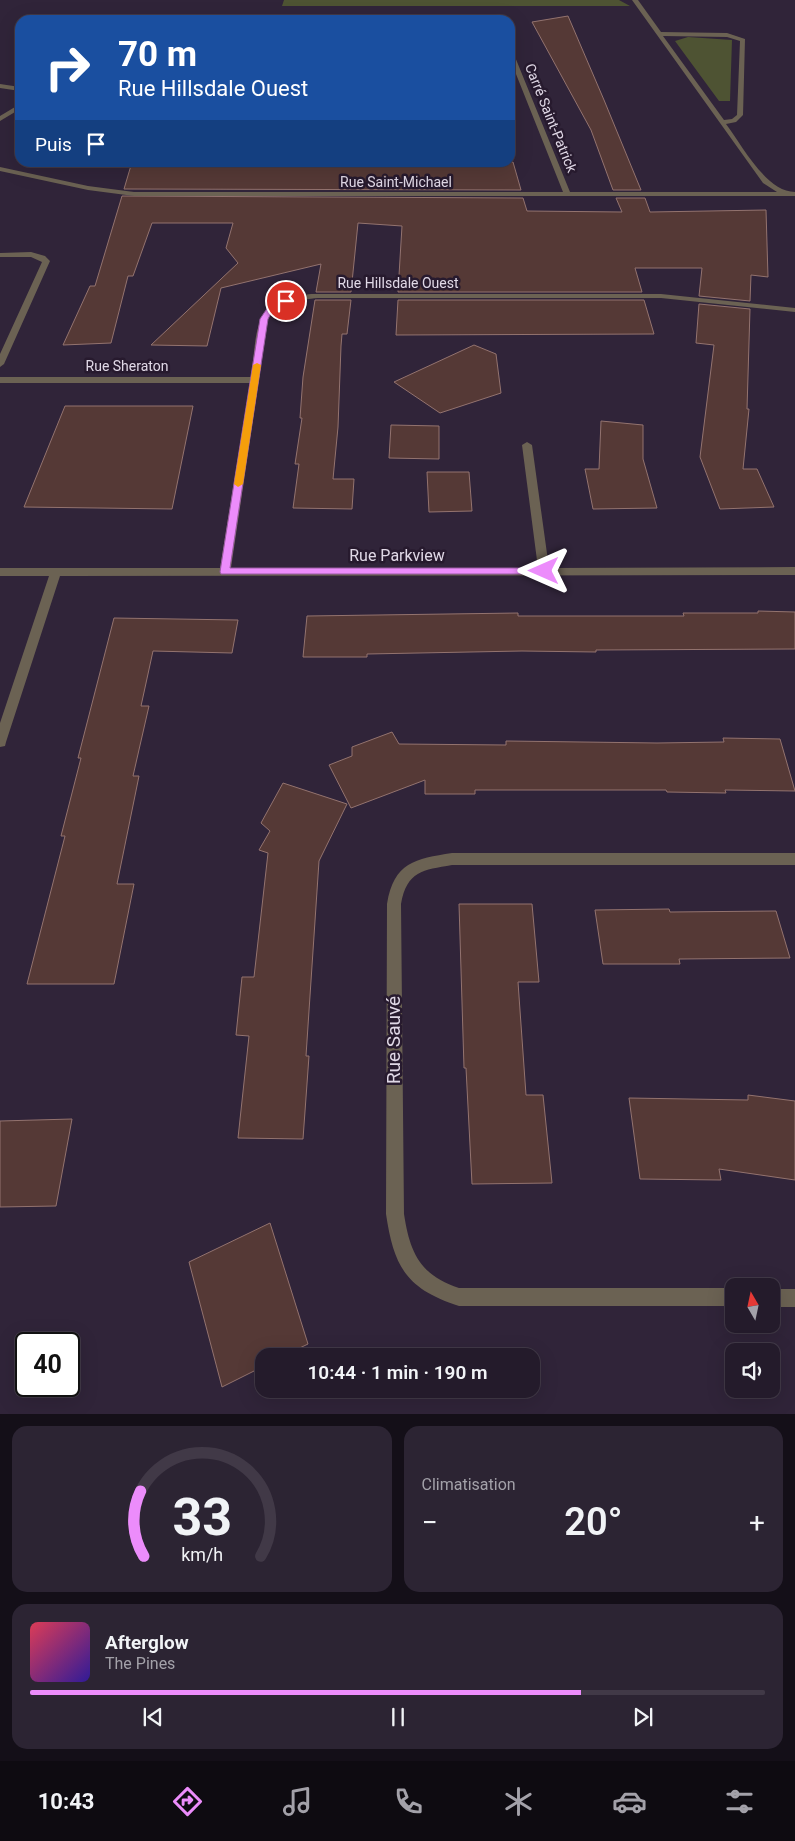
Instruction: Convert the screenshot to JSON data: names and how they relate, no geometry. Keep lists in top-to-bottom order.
{
  "streets": {
    "street": [
      "Carré Saint-Patrick",
      "Rue Saint-Michael",
      "Rue Hillsdale Ouest",
      "Rue Sheraton",
      "Rue Parkview",
      "Rue Sauvé"
    ]
  },
  "crossings": [
    ["Carré Saint-Patrick", "Rue Saint-Michael"],
    ["Rue Hillsdale Ouest", "Rue Sheraton"],
    ["Rue Hillsdale Ouest", "Rue Parkview"]
  ],
  "north": "top",
  "page": {
    "turn": ["70 m", "Rue Hillsdale Ouest"],
    "then": "Puis",
    "limit": "40",
    "trip": "10:44 · 1 min · 190 m",
    "tile": "Climatisation",
    "heat": ["−", "20°", "+"],
    "song": ["Afterglow", "The Pines"],
    "tabs": "10:43",
    "gauge": ["33", "km/h"]
  }
}
